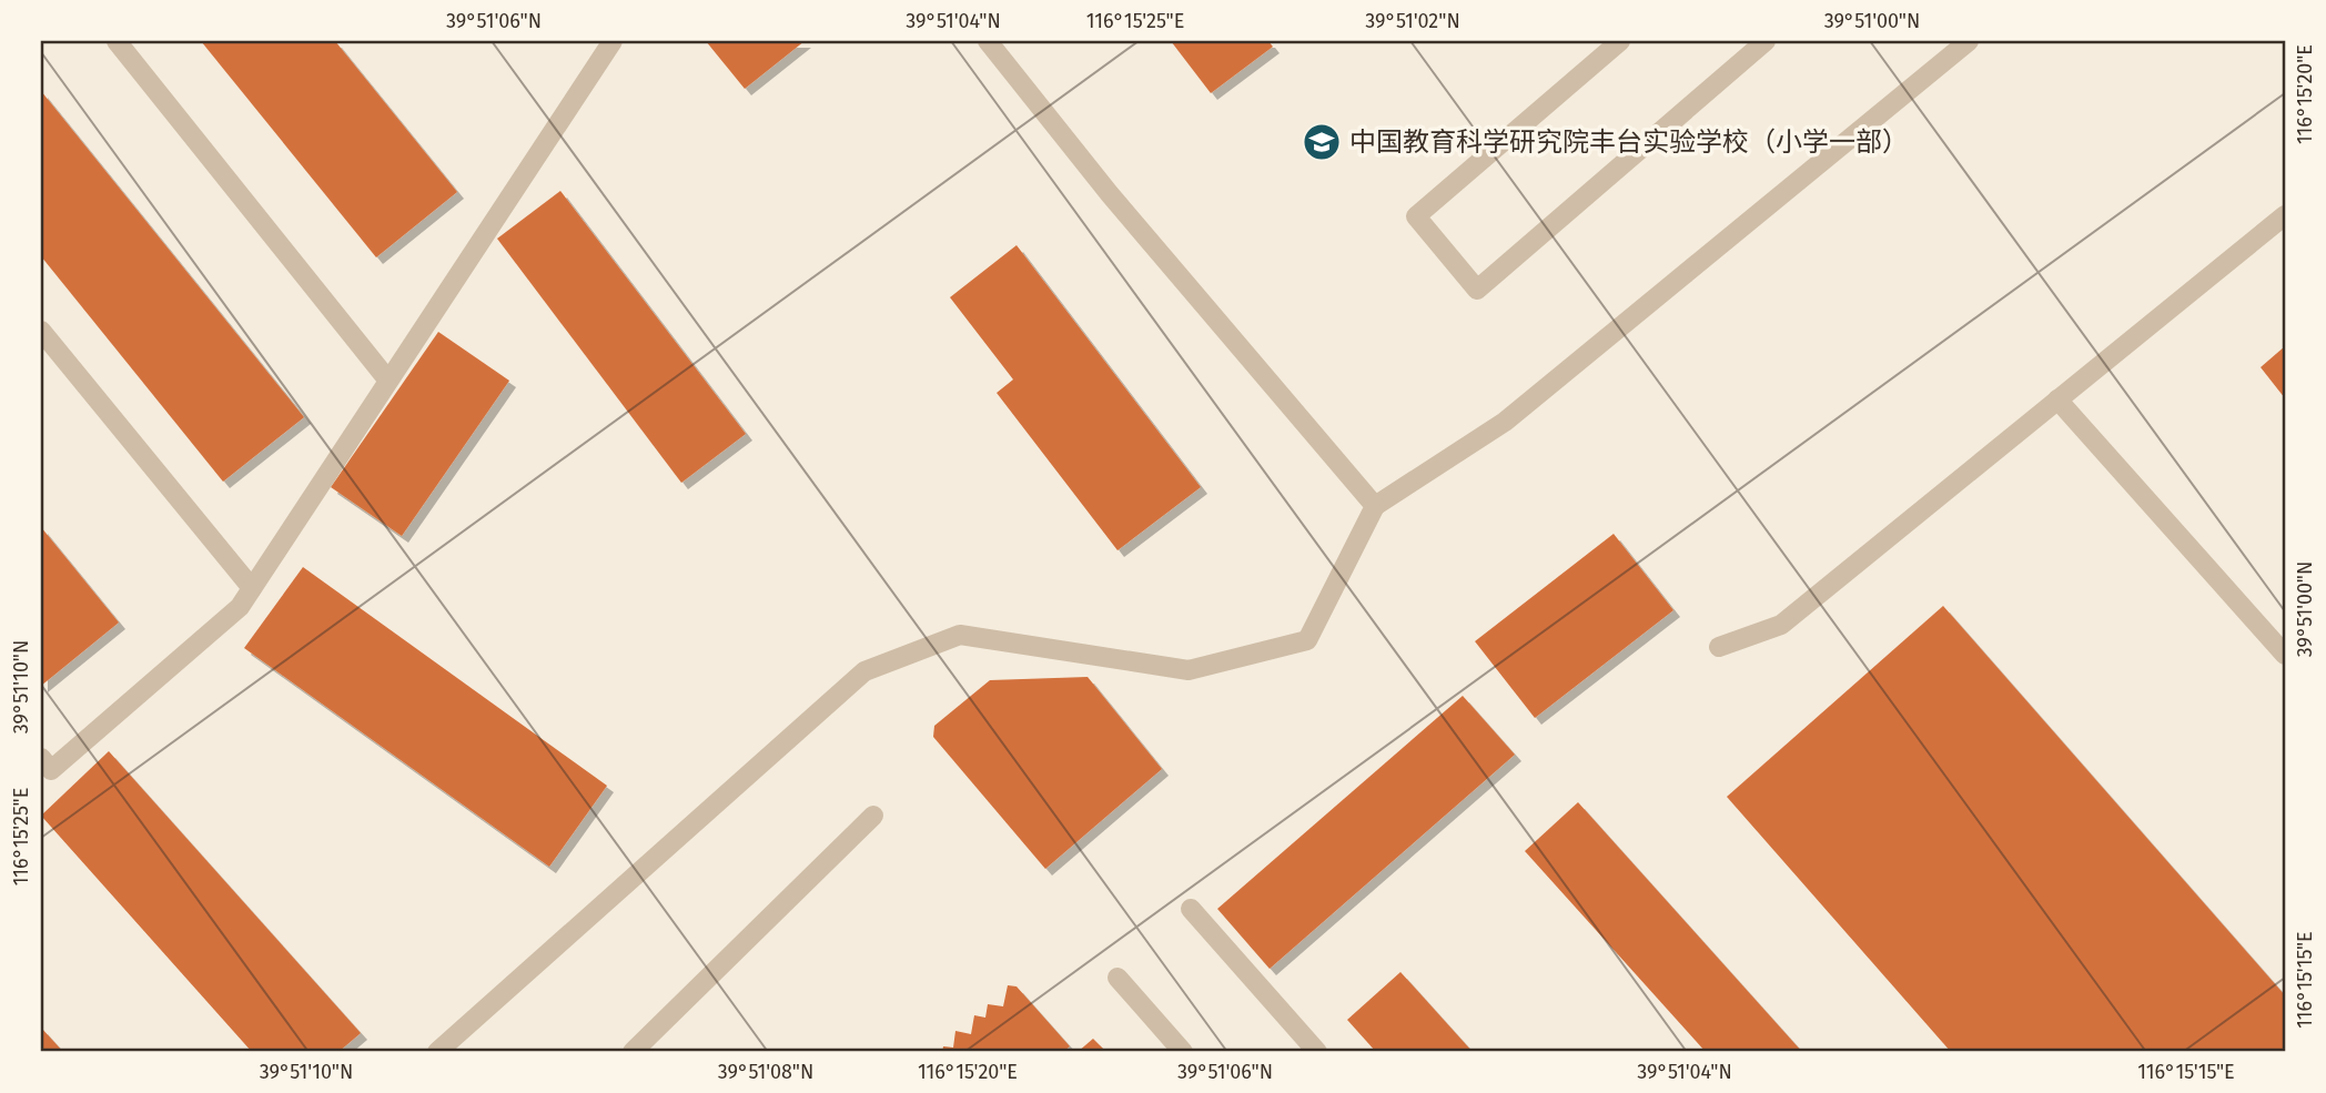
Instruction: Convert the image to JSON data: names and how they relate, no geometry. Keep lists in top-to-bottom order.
{
  "places": {
    "school or university": ["中国教育科学研究院丰台实验学校（小学一部）"]
  },
  "coordinates": [
    "39°51'06\"N",
    "39°51'04\"N",
    "116°15'25\"E",
    "39°51'02\"N",
    "39°51'00\"N",
    "116°15'20\"E",
    "39°51'10\"N",
    "116°15'15\"E",
    "39°51'08\"N"
  ]
}
